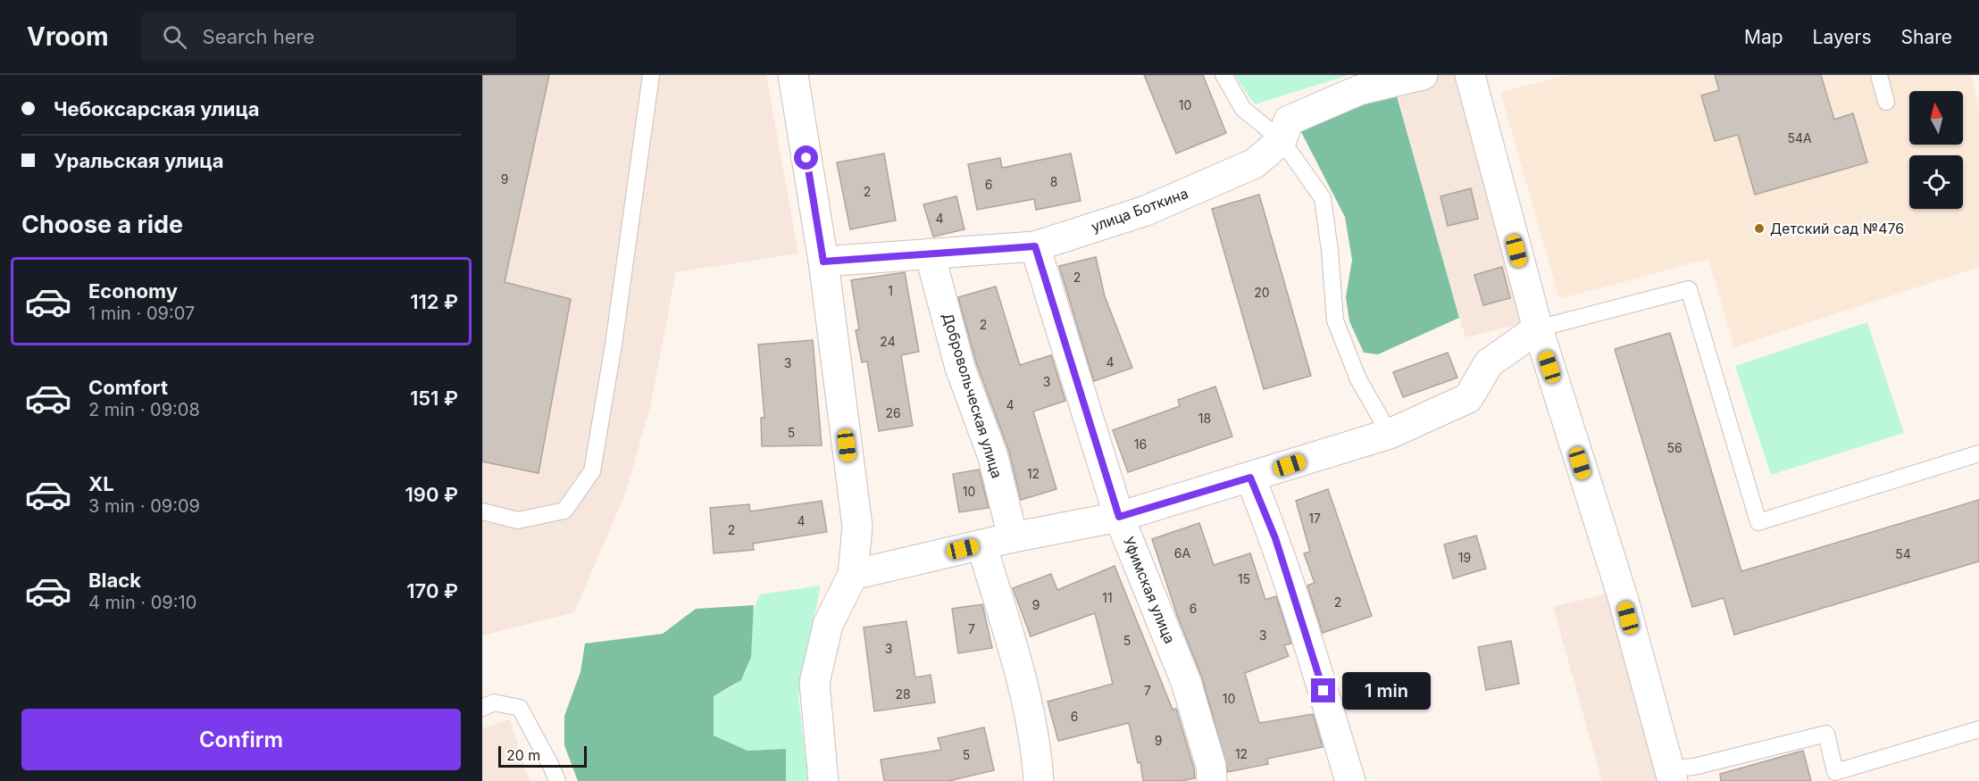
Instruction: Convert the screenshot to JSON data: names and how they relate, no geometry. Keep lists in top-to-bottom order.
{
  "streets": {
    "street": ["улица Боткина", "Добровольческая улица", "Уфимская улица"]
  },
  "crossings": [
    ["улица Боткина", "Добровольческая улица"],
    ["улица Боткина", "Уфимская улица"]
  ],
  "places": ["Детский сад №476"],
  "house_numbers": [
    "10",
    "54А",
    "9",
    "8",
    "6",
    "2",
    "4",
    "2",
    "1",
    "20",
    "2",
    "24",
    "4",
    "3",
    "3",
    "4",
    "26",
    "18",
    "5",
    "16",
    "56",
    "12",
    "10",
    "17",
    "4",
    "2",
    "6А",
    "54",
    "19",
    "15",
    "11",
    "2",
    "9",
    "6",
    "7",
    "3",
    "5",
    "3",
    "7",
    "28",
    "10",
    "6",
    "9",
    "12",
    "5"
  ],
  "scale_bar": "20 m",
  "north": "top",
  "page": {
    "header": "Vroom",
    "search": "Search here",
    "nav": ["Map", "Layers", "Share"],
    "banner": ["Чебоксарская улица", "Уральская улица"],
    "heading": "Choose a ride",
    "list": [
      {
        "name": "Economy",
        "note": "1 min · 09:07",
        "value": "112 ₽"
      },
      {
        "name": "Comfort",
        "note": "2 min · 09:08",
        "value": "151 ₽"
      },
      {
        "name": "XL",
        "note": "3 min · 09:09",
        "value": "190 ₽"
      },
      {
        "name": "Black",
        "note": "4 min · 09:10",
        "value": "170 ₽"
      }
    ],
    "bubble": "1 min",
    "buttons": "Confirm",
    "scale": "20 m"
  }
}
